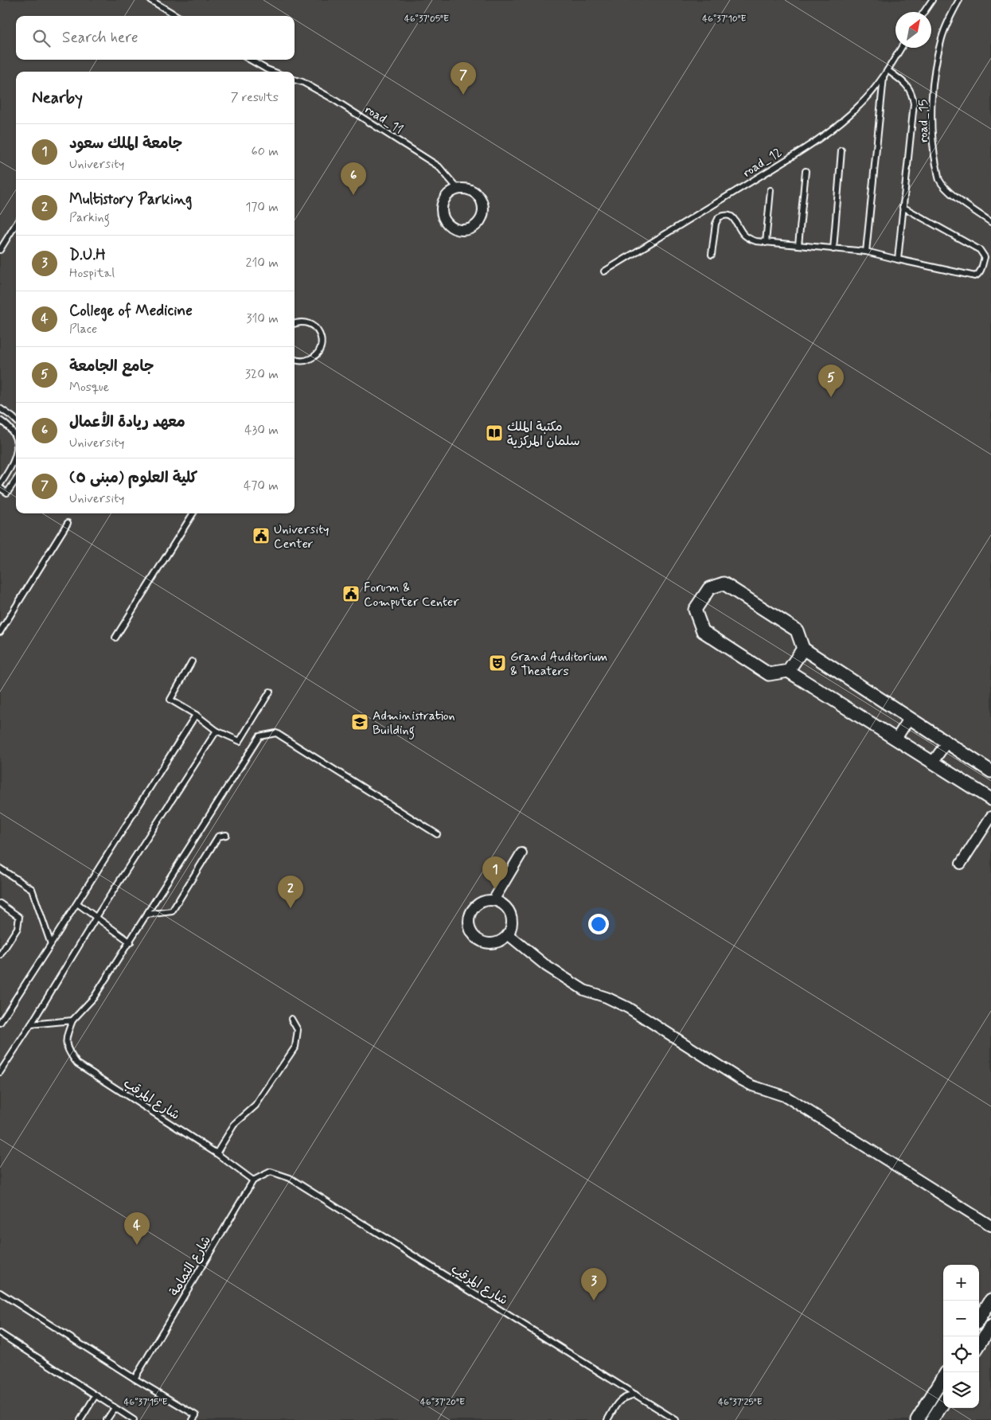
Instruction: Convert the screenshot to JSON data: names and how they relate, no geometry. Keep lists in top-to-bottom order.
{
  "streets": {
    "lane": [
      "road_11",
      "road_15",
      "road_12",
      "شارع المرقب",
      "شارع الثمامة"
    ]
  },
  "crossings": [
    ["شارع المرقب", "شارع الثمامة"]
  ],
  "places": {
    "library": ["مكتبة الملك سلمان المركزية"],
    "public building": ["University Center", "Forum & Computer Center"],
    "theatre": ["Grand Auditorium & Theaters"],
    "school or university": ["Administration Building"]
  },
  "north": "top right",
  "page": {
    "search": "Search here",
    "pins": [
      "7",
      "6",
      "5",
      "1",
      "2",
      "4",
      "3"
    ],
    "heading": ["Nearby", "7 results"],
    "list": [
      {
        "mark": "1",
        "name": "جامعة الملك سعود",
        "note": "University",
        "value": "60 m"
      },
      {
        "mark": "2",
        "name": "Multistory Parking",
        "note": "Parking",
        "value": "170 m"
      },
      {
        "mark": "3",
        "name": "D.U.H",
        "note": "Hospital",
        "value": "210 m"
      },
      {
        "mark": "4",
        "name": "College of Medicine",
        "note": "Place",
        "value": "310 m"
      },
      {
        "mark": "5",
        "name": "جامع الجامعة",
        "note": "Mosque",
        "value": "320 m"
      },
      {
        "mark": "6",
        "name": "معهد ريادة الأعمال",
        "note": "University",
        "value": "430 m"
      },
      {
        "mark": "7",
        "name": "كلية العلوم (مبنى ٥)",
        "note": "University",
        "value": "470 m"
      }
    ],
    "map_buttons": ["+", "−"]
  },
  "coordinates": [
    "46°37'05\"E",
    "46°37'10\"E",
    "46°37'15\"E",
    "46°37'20\"E",
    "46°37'25\"E"
  ]
}
